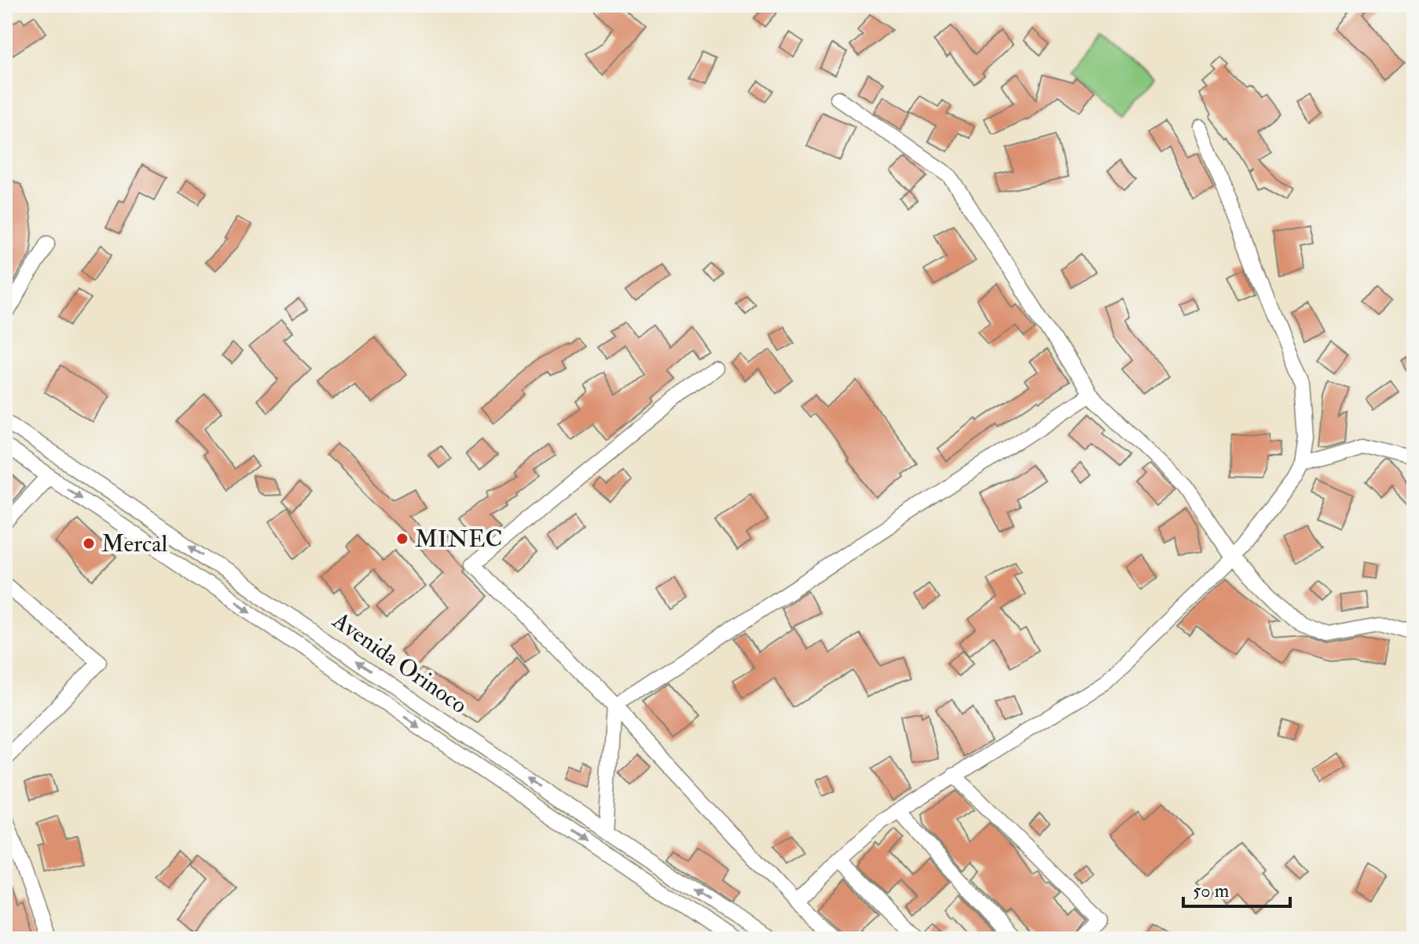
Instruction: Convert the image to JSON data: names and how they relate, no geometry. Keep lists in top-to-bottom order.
{
  "streets": {
    "street": ["Avenida Orinoco"]
  },
  "places": ["MINEC", "Mercal"],
  "scale_bar": "50 m"
}
